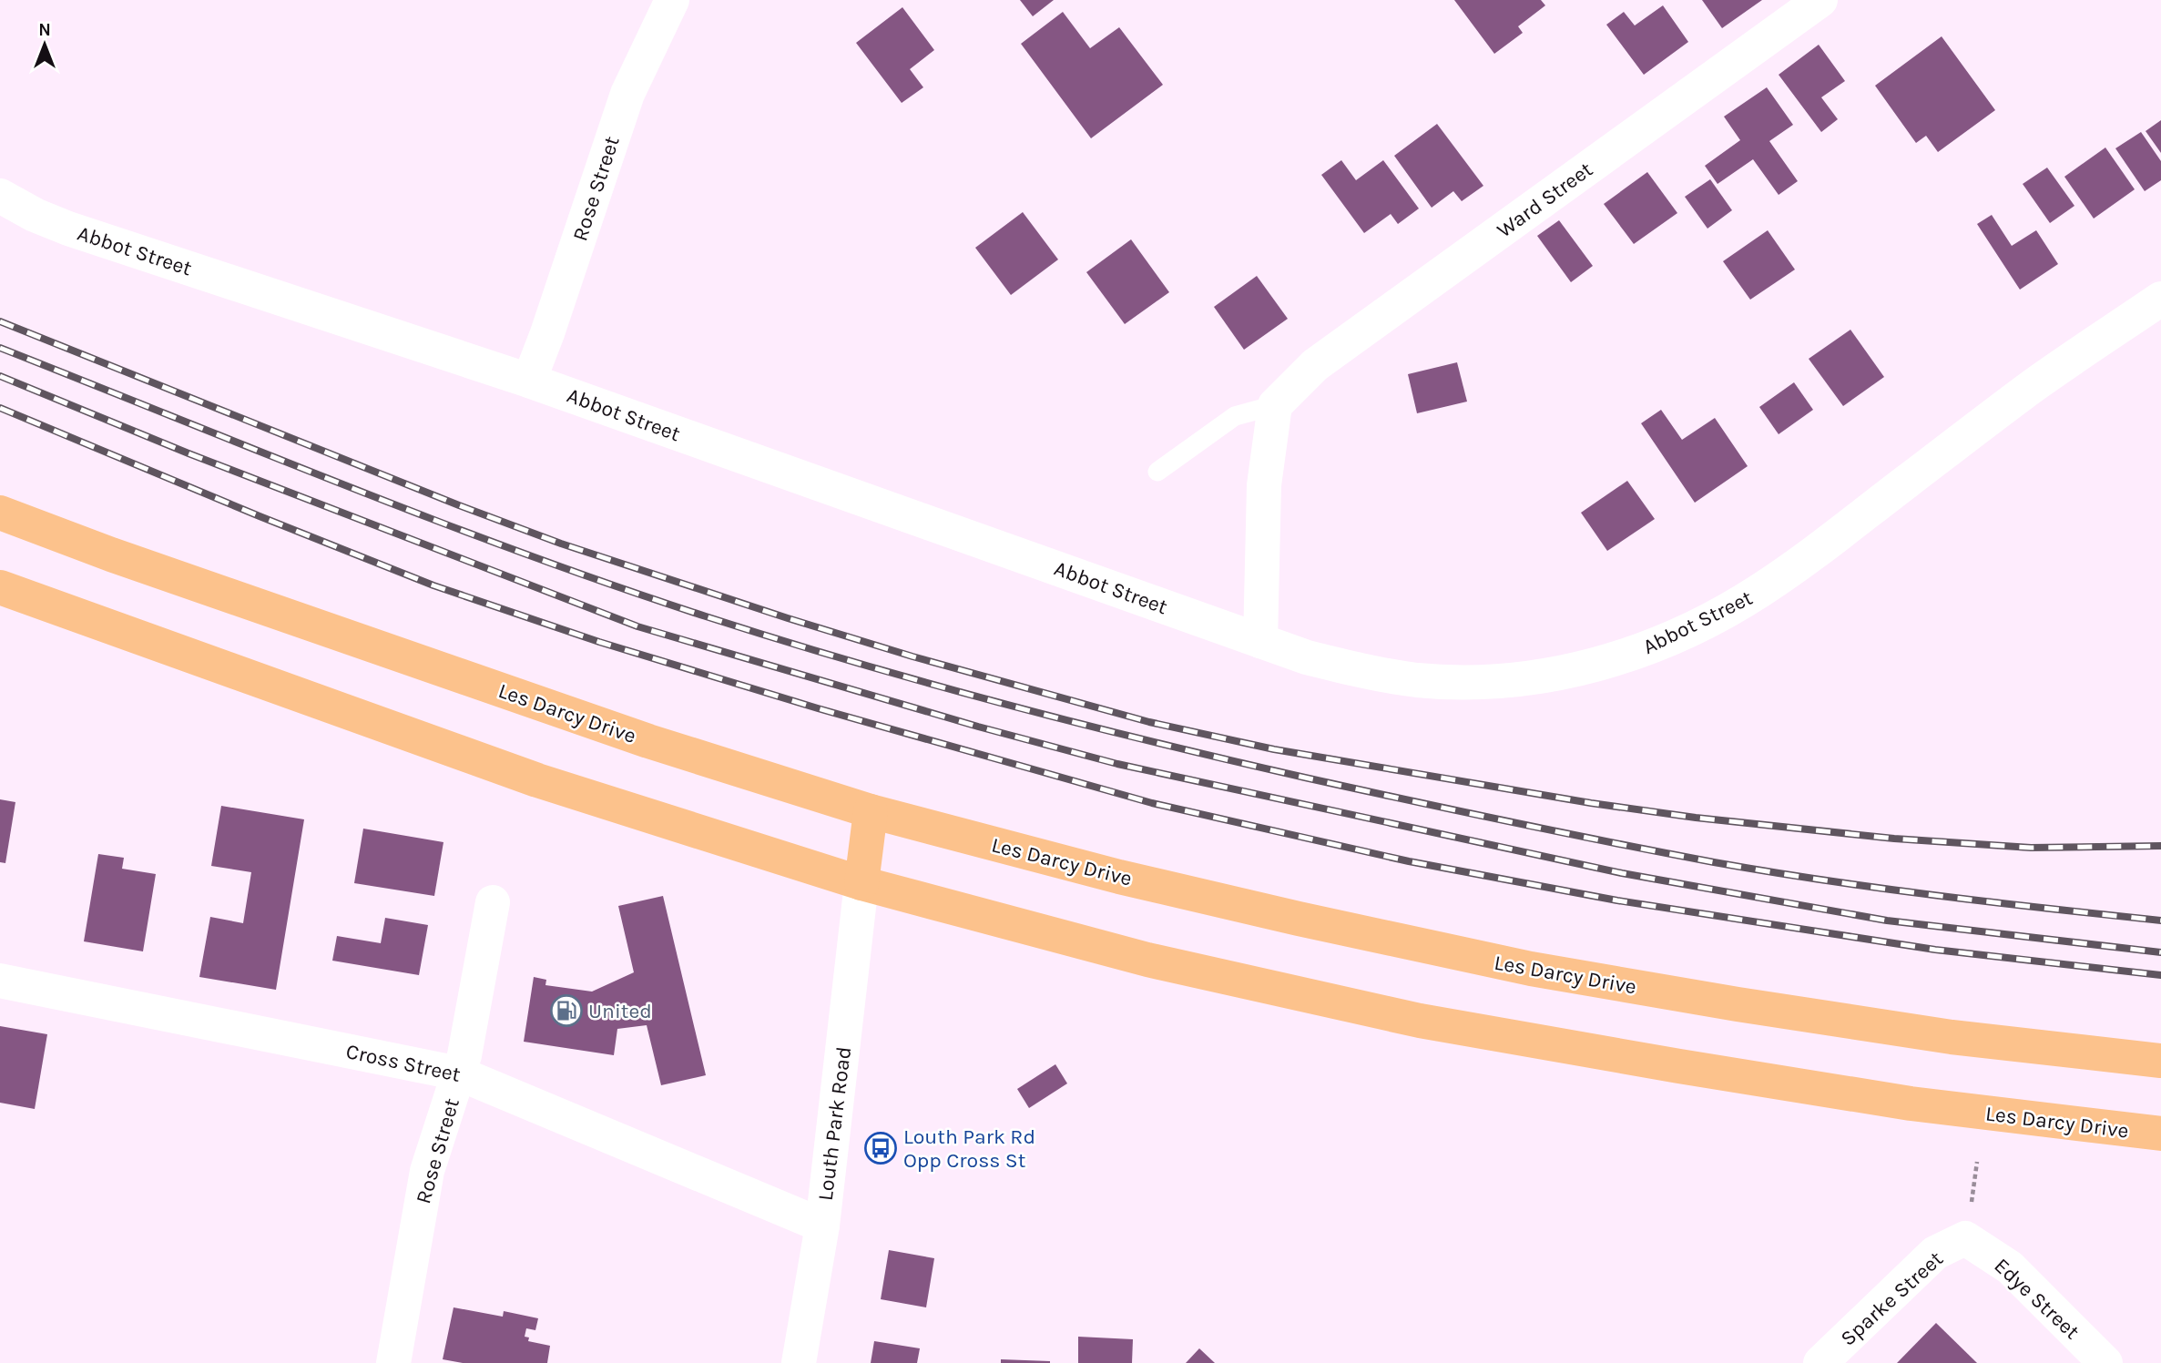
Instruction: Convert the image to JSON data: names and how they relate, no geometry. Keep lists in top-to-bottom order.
{
  "streets": {
    "highway": ["Les Darcy Drive"],
    "street": [
      "Rose Street",
      "Ward Street",
      "Abbot Street",
      "Cross Street",
      "Louth Park Road",
      "Sparke Street",
      "Edye Street"
    ]
  },
  "crossings": [
    ["Rose Street", "Abbot Street"],
    ["Rose Street", "Cross Street"],
    ["Les Darcy Drive", "Louth Park Road"],
    ["Cross Street", "Louth Park Road"],
    ["Sparke Street", "Edye Street"]
  ],
  "places": {
    "fuel station": ["United"],
    "bus stop": ["Louth Park Rd Opp Cross St"]
  },
  "north": "top"
}
